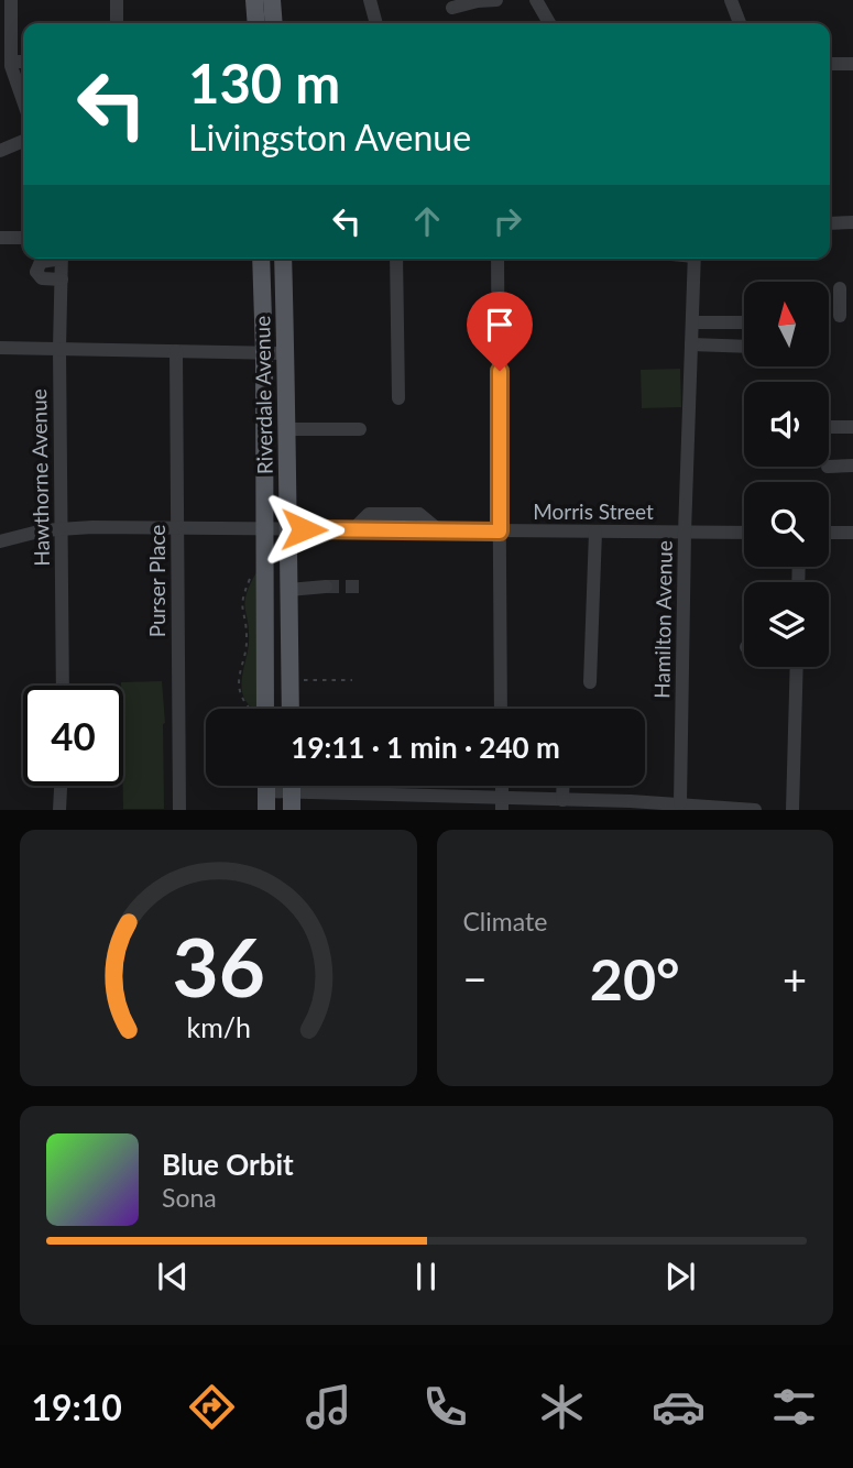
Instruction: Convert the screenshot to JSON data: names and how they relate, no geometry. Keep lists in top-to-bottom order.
{
  "streets": {
    "main road": ["Riverdale Avenue"],
    "street": [
      "Hawthorne Avenue",
      "Morris Street",
      "Purser Place",
      "Hamilton Avenue"
    ]
  },
  "crossings": [
    ["Riverdale Avenue", "Morris Street"],
    ["Hawthorne Avenue", "Morris Street"],
    ["Morris Street", "Purser Place"],
    ["Morris Street", "Hamilton Avenue"]
  ],
  "north": "top",
  "page": {
    "turn": ["130 m", "Livingston Avenue"],
    "limit": "40",
    "trip": "19:11 · 1 min · 240 m",
    "tile": "Climate",
    "heat": ["−", "20°", "+"],
    "song": ["Blue Orbit", "Sona"],
    "tabs": "19:10",
    "gauge": ["36", "km/h"]
  }
}
